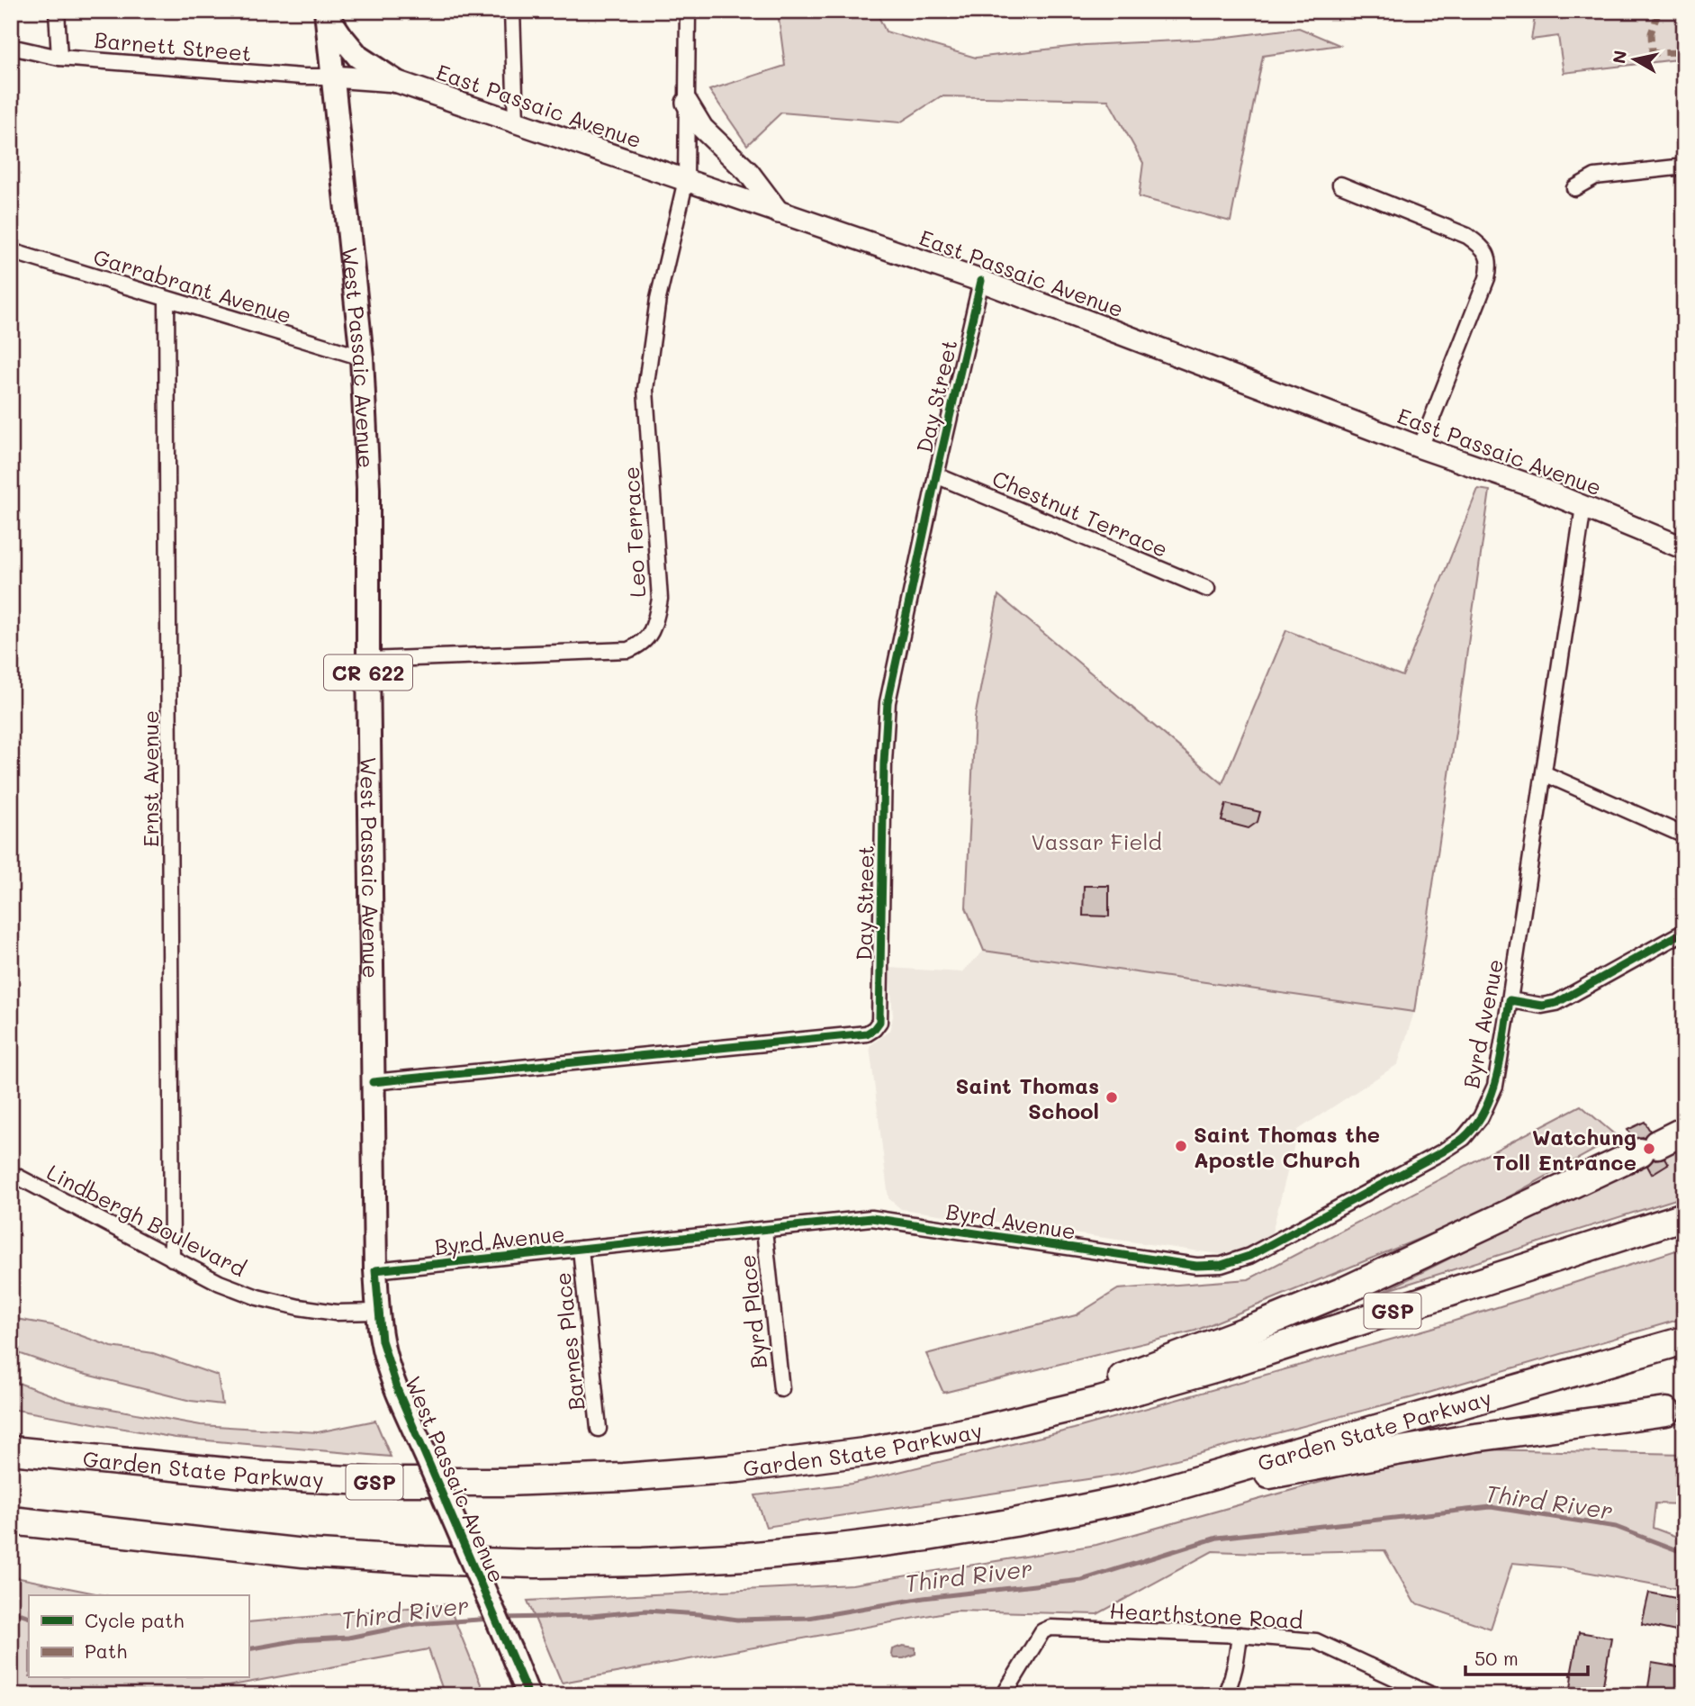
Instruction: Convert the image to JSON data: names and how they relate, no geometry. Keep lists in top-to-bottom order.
{
  "streets": {
    "highway": ["GSP", "Garden State Parkway"],
    "main road": ["East Passaic Avenue", "West Passaic Avenue", "CR 622"],
    "street": [
      "Barnett Street",
      "Garrabrant Avenue",
      "Day Street",
      "Chestnut Terrace",
      "Leo Terrace",
      "Ernst Avenue",
      "Byrd Avenue",
      "Lindbergh Boulevard",
      "Byrd Place",
      "Barnes Place",
      "Hearthstone Road"
    ]
  },
  "crossings": [
    ["Barnett Street", "East Passaic Avenue"],
    ["Barnett Street", "West Passaic Avenue"],
    ["East Passaic Avenue", "West Passaic Avenue"],
    ["East Passaic Avenue", "Day Street"],
    ["East Passaic Avenue", "Leo Terrace"],
    ["East Passaic Avenue", "Byrd Avenue"],
    ["Garrabrant Avenue", "West Passaic Avenue"],
    ["Garrabrant Avenue", "Ernst Avenue"],
    ["West Passaic Avenue", "Day Street"],
    ["West Passaic Avenue", "Leo Terrace"],
    ["West Passaic Avenue", "Byrd Avenue"],
    ["West Passaic Avenue", "Lindbergh Boulevard"],
    ["Day Street", "Chestnut Terrace"],
    ["Ernst Avenue", "Lindbergh Boulevard"],
    ["Byrd Avenue", "Byrd Place"],
    ["Byrd Avenue", "Barnes Place"]
  ],
  "water": ["Third River"],
  "parks": ["Vassar Field"],
  "places": ["Saint Thomas School", "Saint Thomas the Apostle Church", "Watchung Toll Entrance"],
  "legend": ["Cycle path", "Path"],
  "scale_bar": "50 m",
  "north": "left"
}
